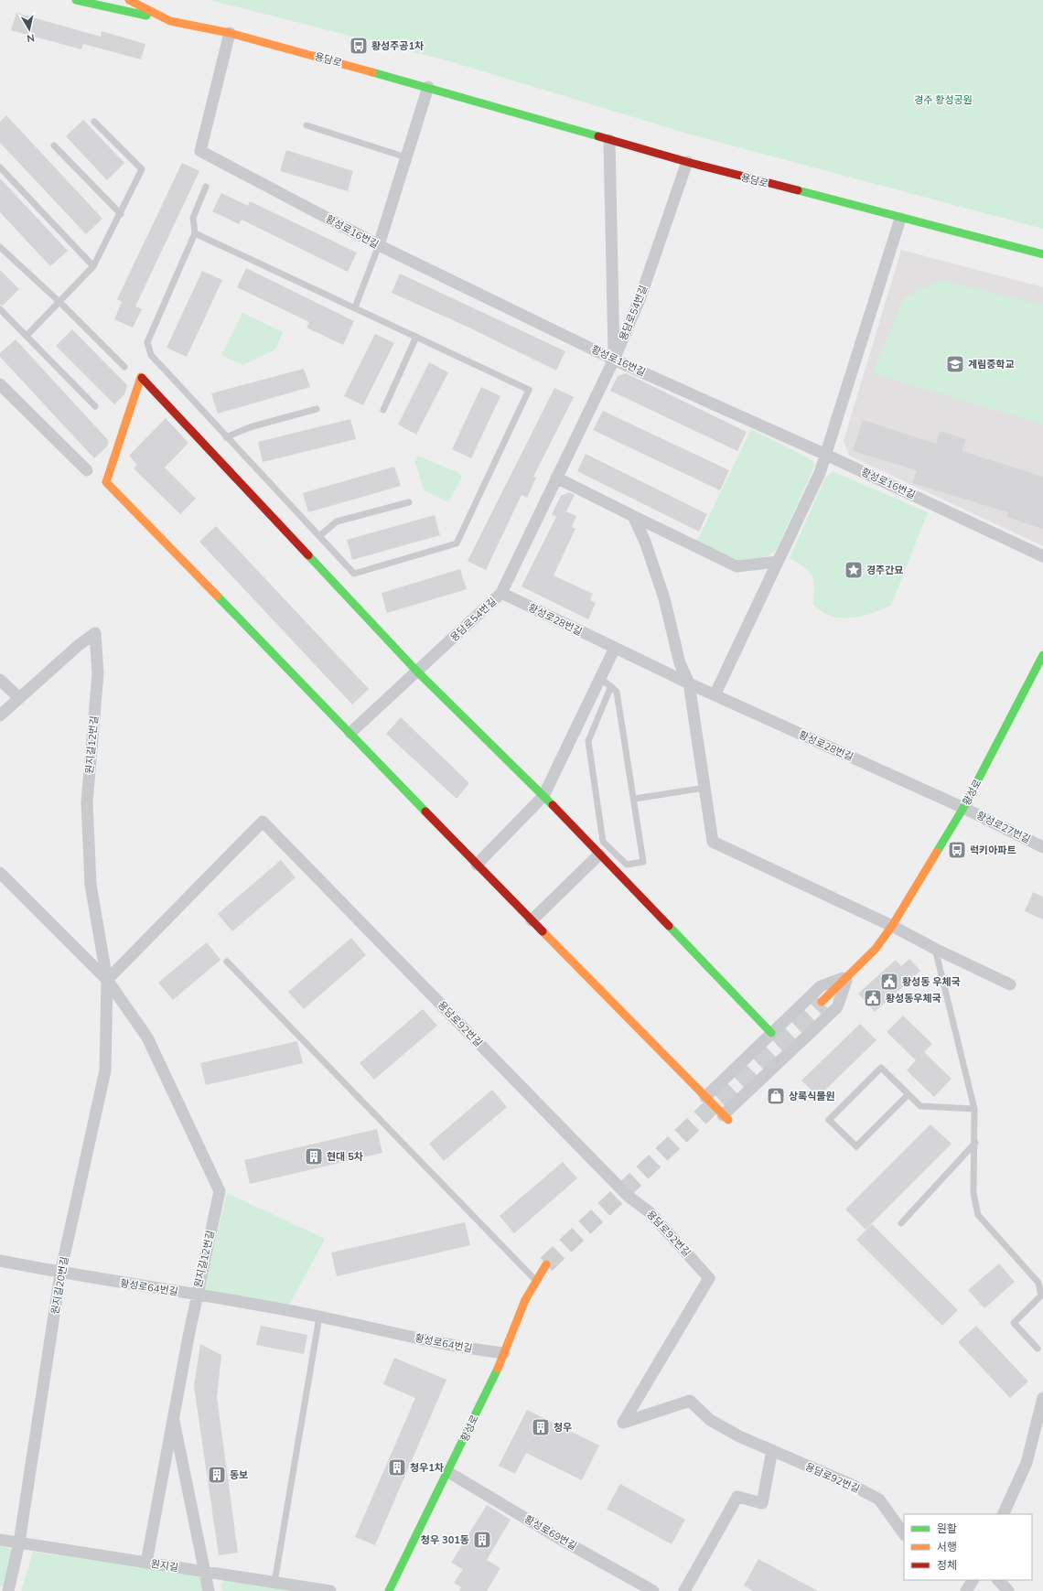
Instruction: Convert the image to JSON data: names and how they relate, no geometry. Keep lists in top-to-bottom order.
{
  "streets": {
    "street": [
      "용담로",
      "황성로16번길",
      "용담로54번길",
      "황성로28번길",
      "원지길12번길",
      "황성로",
      "황성로27번길",
      "용담로92번길",
      "원지길20번길",
      "황성로64번길",
      "황성로69번길",
      "원지길"
    ]
  },
  "crossings": [
    ["용담로", "황성로16번길"],
    ["용담로", "용담로54번길"],
    ["황성로16번길", "용담로54번길"],
    ["용담로54번길", "황성로28번길"],
    ["황성로28번길", "황성로"],
    ["황성로28번길", "황성로27번길"],
    ["원지길12번길", "용담로92번길"],
    ["원지길12번길", "원지길20번길"],
    ["원지길12번길", "황성로64번길"],
    ["원지길12번길", "원지길"],
    ["황성로", "황성로27번길"],
    ["황성로", "황성로64번길"],
    ["황성로", "황성로69번길"],
    ["용담로92번길", "원지길20번길"],
    ["원지길20번길", "황성로64번길"],
    ["원지길20번길", "원지길"]
  ],
  "parks": ["경주 황성공원"],
  "places": {
    "bus stop": ["황성주공1차", "럭키아파트"],
    "school or university": ["계림중학교"],
    "place": ["경주간묘"],
    "public building": ["황성동 우체국", "황성동우체국"],
    "shop": ["상록식물원"],
    "building": [
      "현대 5차",
      "청우",
      "청우1차",
      "동보",
      "청우 301동"
    ]
  },
  "legend": ["원활", "서행", "정체"],
  "north": "bottom"
}
